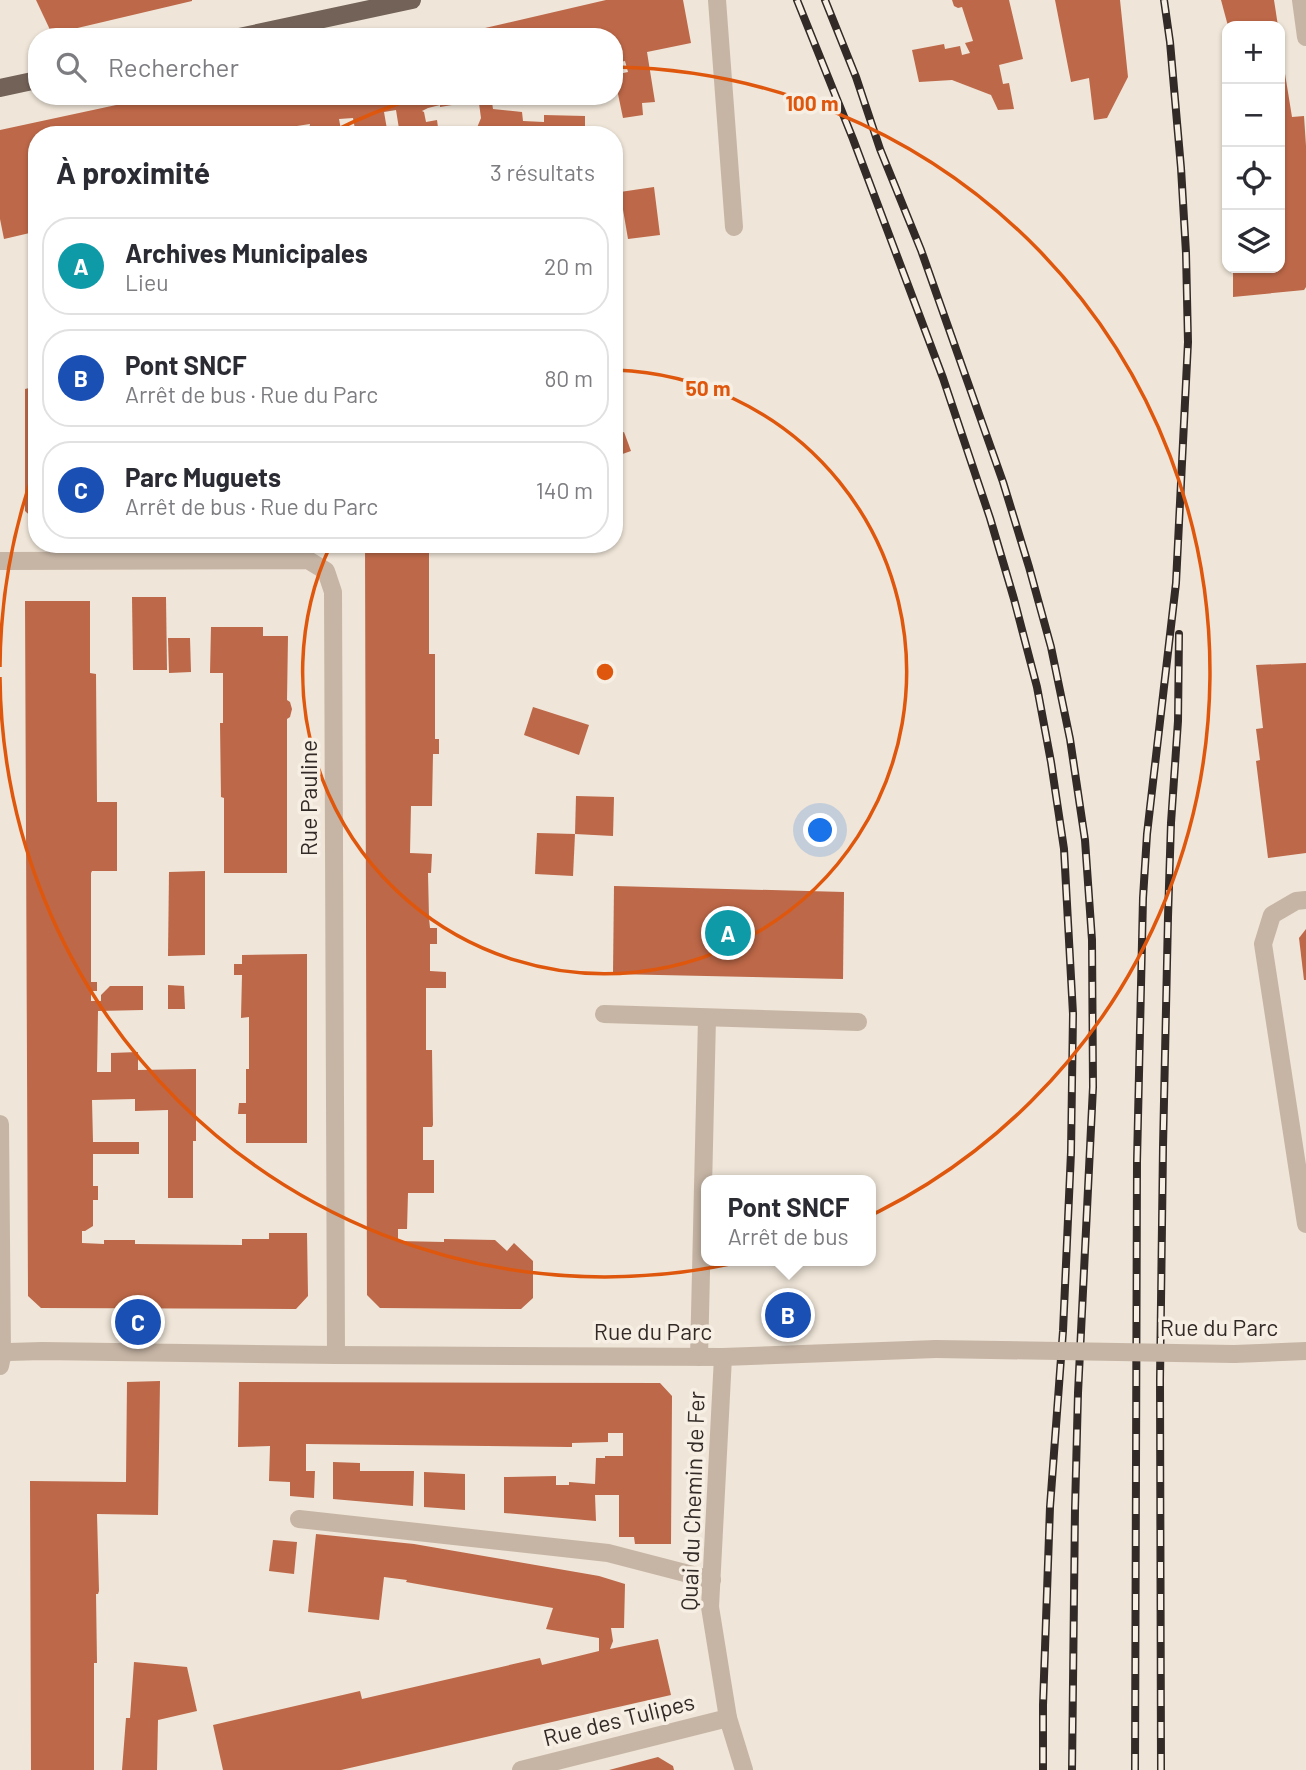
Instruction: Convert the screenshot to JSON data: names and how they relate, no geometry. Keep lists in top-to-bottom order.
{
  "streets": {
    "street": [
      "Rue Pauline",
      "Rue du Parc",
      "Quai du Chemin de Fer",
      "Rue des Tulipes"
    ]
  },
  "crossings": [
    ["Rue Pauline", "Rue du Parc"],
    ["Rue du Parc", "Quai du Chemin de Fer"],
    ["Quai du Chemin de Fer", "Rue des Tulipes"]
  ],
  "page": {
    "map_buttons": ["+", "−"],
    "search": "Rechercher",
    "heading": ["À proximité", "3 résultats"],
    "list": [
      {
        "mark": "A",
        "name": "Archives Municipales",
        "note": "Lieu",
        "value": "20 m"
      },
      {
        "mark": "B",
        "name": "Pont SNCF",
        "note": "Arrêt de bus · Rue du Parc",
        "value": "80 m"
      },
      {
        "mark": "C",
        "name": "Parc Muguets",
        "note": "Arrêt de bus · Rue du Parc",
        "value": "140 m"
      }
    ],
    "pins": ["A", "B", "C"],
    "popup": ["Pont SNCF", "Arrêt de bus"]
  },
  "rings": ["100 m", "50 m"]
}
